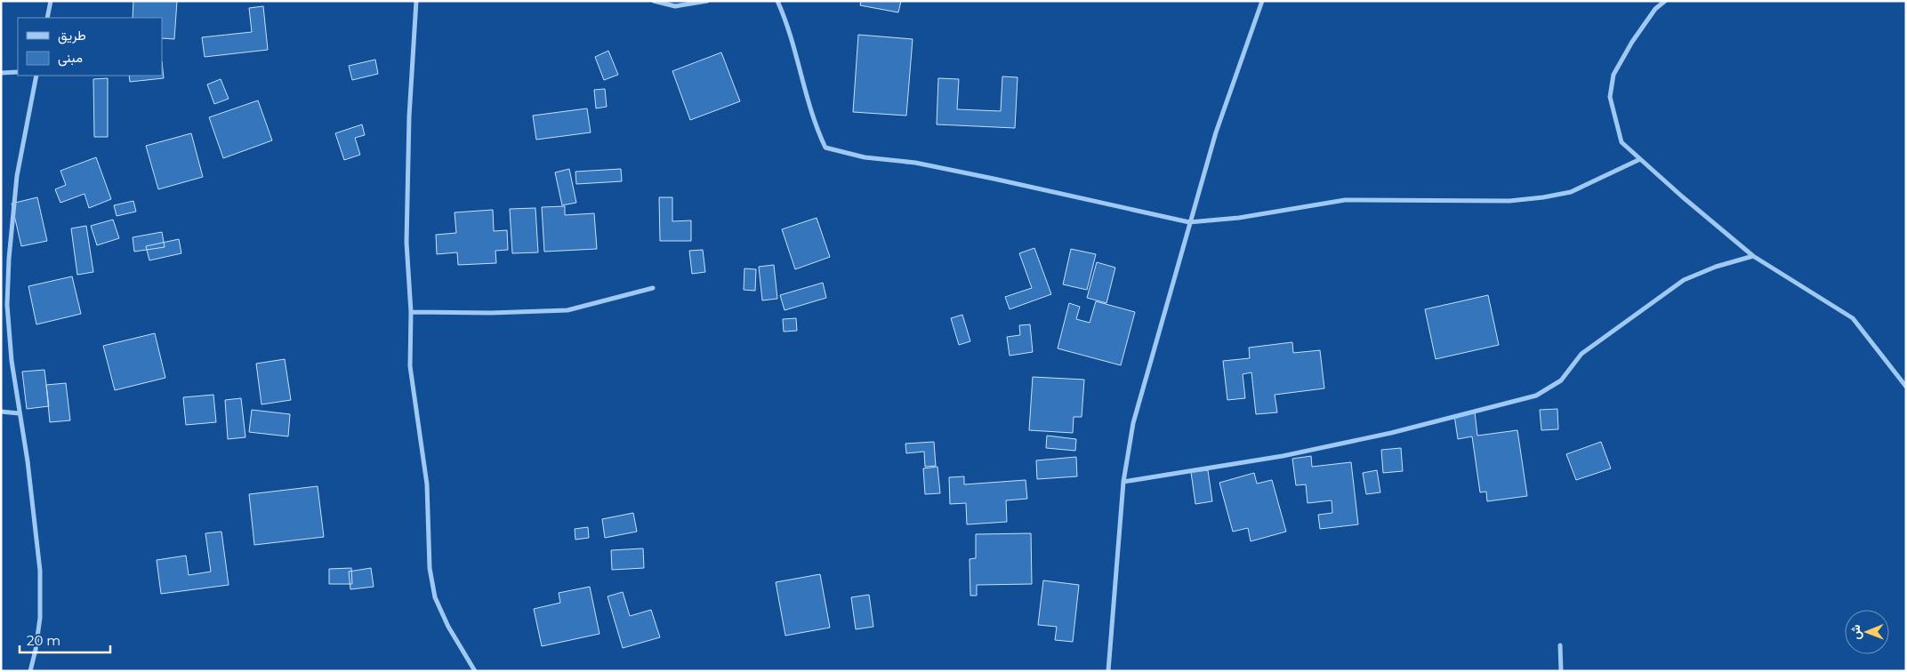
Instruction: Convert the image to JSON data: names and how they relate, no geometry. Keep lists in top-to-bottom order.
{
  "legend": ["طريق", "مبنى"],
  "scale_bar": "20 m",
  "north": "left"
}
